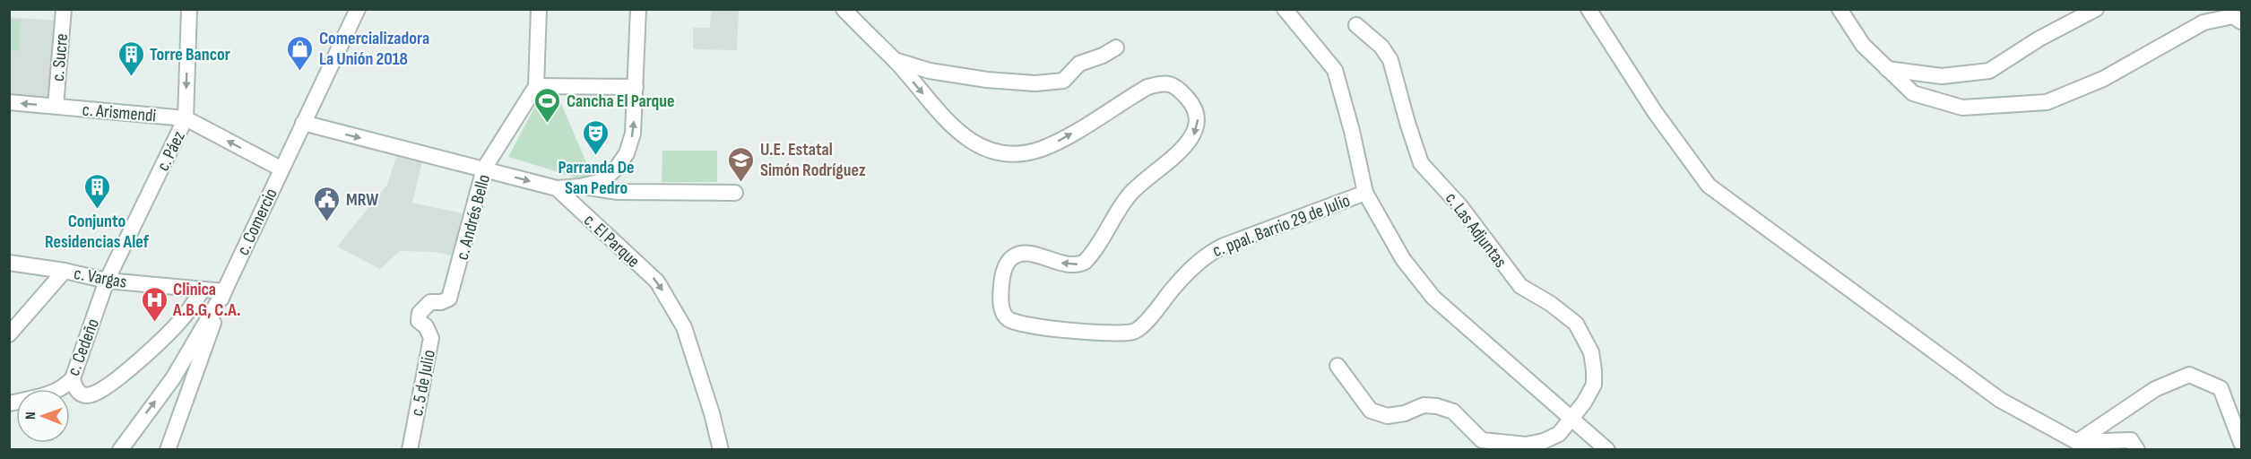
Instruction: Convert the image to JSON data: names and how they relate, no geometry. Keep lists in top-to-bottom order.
{
  "streets": {
    "street": [
      "c. Sucre",
      "c. Arismendi",
      "c. Páez",
      "c. Andrés Bello",
      "c. Comercio",
      "c. ppal. Barrio 29 de Julio",
      "c. Las Adjuntas",
      "c. El Parque",
      "c. Vargas",
      "c. Cedeño",
      "c. 5 de Julio"
    ]
  },
  "crossings": [
    ["c. Sucre", "c. Arismendi"],
    ["c. Arismendi", "c. Páez"],
    ["c. Arismendi", "c. Comercio"],
    ["c. Páez", "c. Vargas"],
    ["c. Páez", "c. Cedeño"],
    ["c. Andrés Bello", "c. El Parque"],
    ["c. Andrés Bello", "c. 5 de Julio"],
    ["c. Comercio", "c. El Parque"],
    ["c. Comercio", "c. Vargas"],
    ["c. ppal. Barrio 29 de Julio", "c. Las Adjuntas"],
    ["c. Vargas", "c. Cedeño"]
  ],
  "one_way": ["c. Arismendi", "c. Páez", "c. El Parque"],
  "places": {
    "shop": ["Comercializadora La Unión 2018"],
    "building": ["Torre Bancor", "Conjunto Residencias Alef"],
    "sports": ["Cancha El Parque"],
    "theatre": ["Parranda De San Pedro"],
    "school or university": ["U.E. Estatal Simón Rodríguez"],
    "public building": ["MRW"],
    "hospital": ["Clinica A.B.G, C.A."]
  },
  "north": "left"
}
